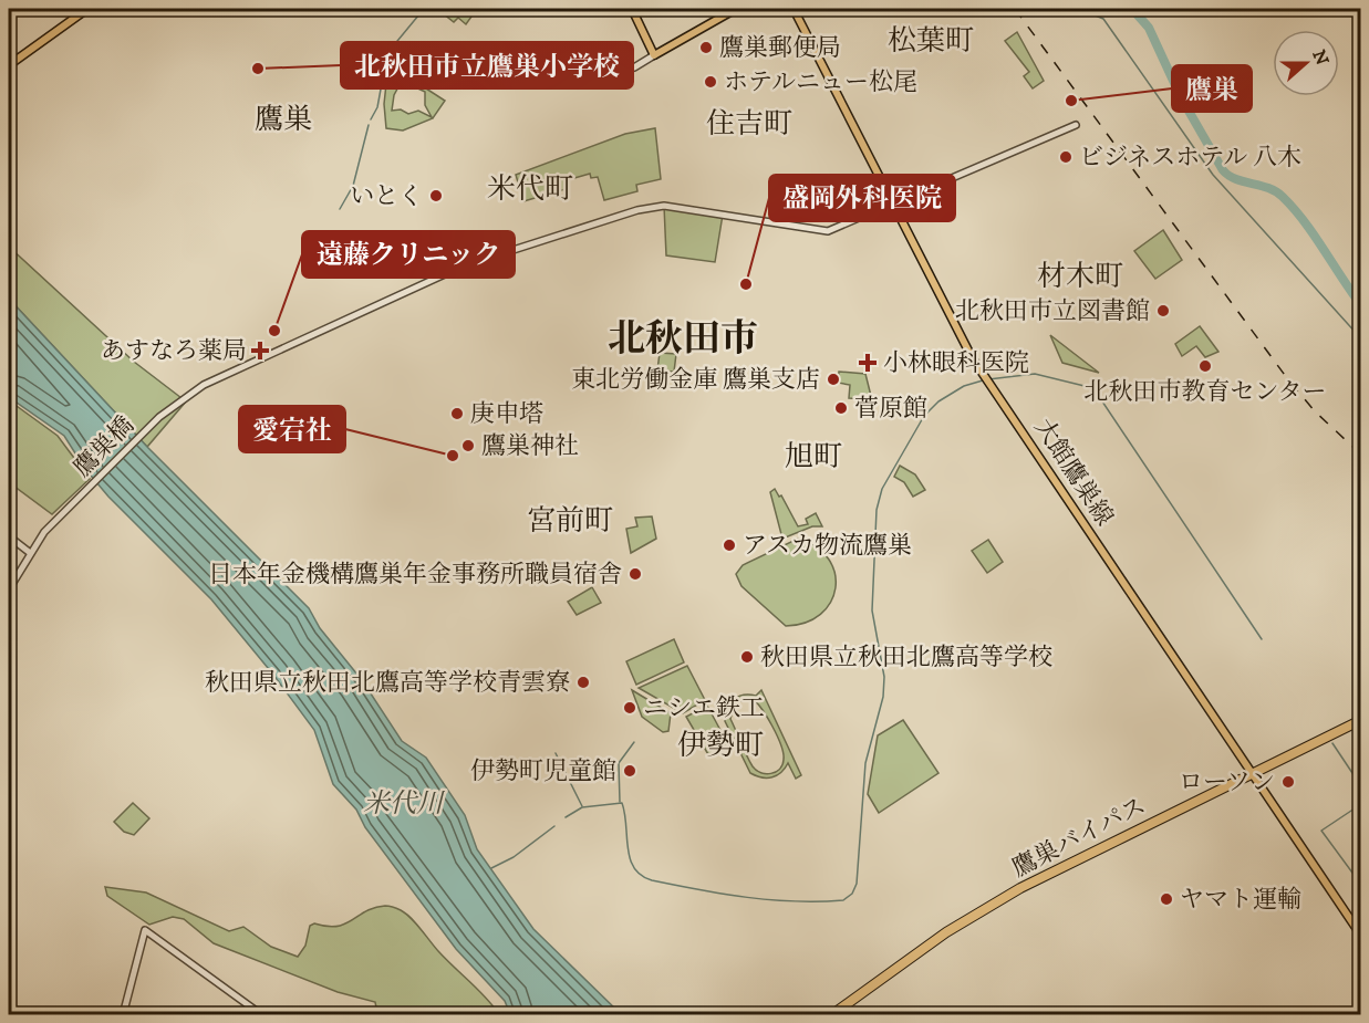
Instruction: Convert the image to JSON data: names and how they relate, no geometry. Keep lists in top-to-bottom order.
{
  "streets": {
    "highway": ["鷹巣バイパス"],
    "main road": ["大館鷹巣線"],
    "street": ["鷹巣橋"]
  },
  "crossings": [
    ["鷹巣橋", "大館鷹巣線"],
    ["大館鷹巣線", "鷹巣バイパス"]
  ],
  "districts": [
    "松葉町",
    "鷹巣",
    "住吉町",
    "米代町",
    "材木町",
    "北秋田市",
    "旭町",
    "宮前町",
    "伊勢町"
  ],
  "water": ["米代川"],
  "places": {
    "other": [
      "鷹巣郵便局",
      "北秋田市立鷹巣小学校",
      "ホテルニュー松尾",
      "鷹巣",
      "ビジネスホテル 八木",
      "いとく",
      "盛岡外科医院",
      "北秋田市立図書館",
      "遠藤クリニック",
      "北秋田市教育センター",
      "東北労働金庫 鷹巣支店",
      "菅原館",
      "庚申塔",
      "鷹巣神社",
      "愛宕社",
      "アスカ物流鷹巣",
      "日本年金機構鷹巣年金事務所職員宿舎",
      "秋田県立秋田北鷹高等学校",
      "秋田県立秋田北鷹高等学校青雲寮",
      "ニシエ鉄工",
      "伊勢町児童館",
      "ローソン",
      "ヤマト運輸"
    ],
    "health": ["あすなろ薬局", "小林眼科医院"]
  },
  "north": "right"
}
